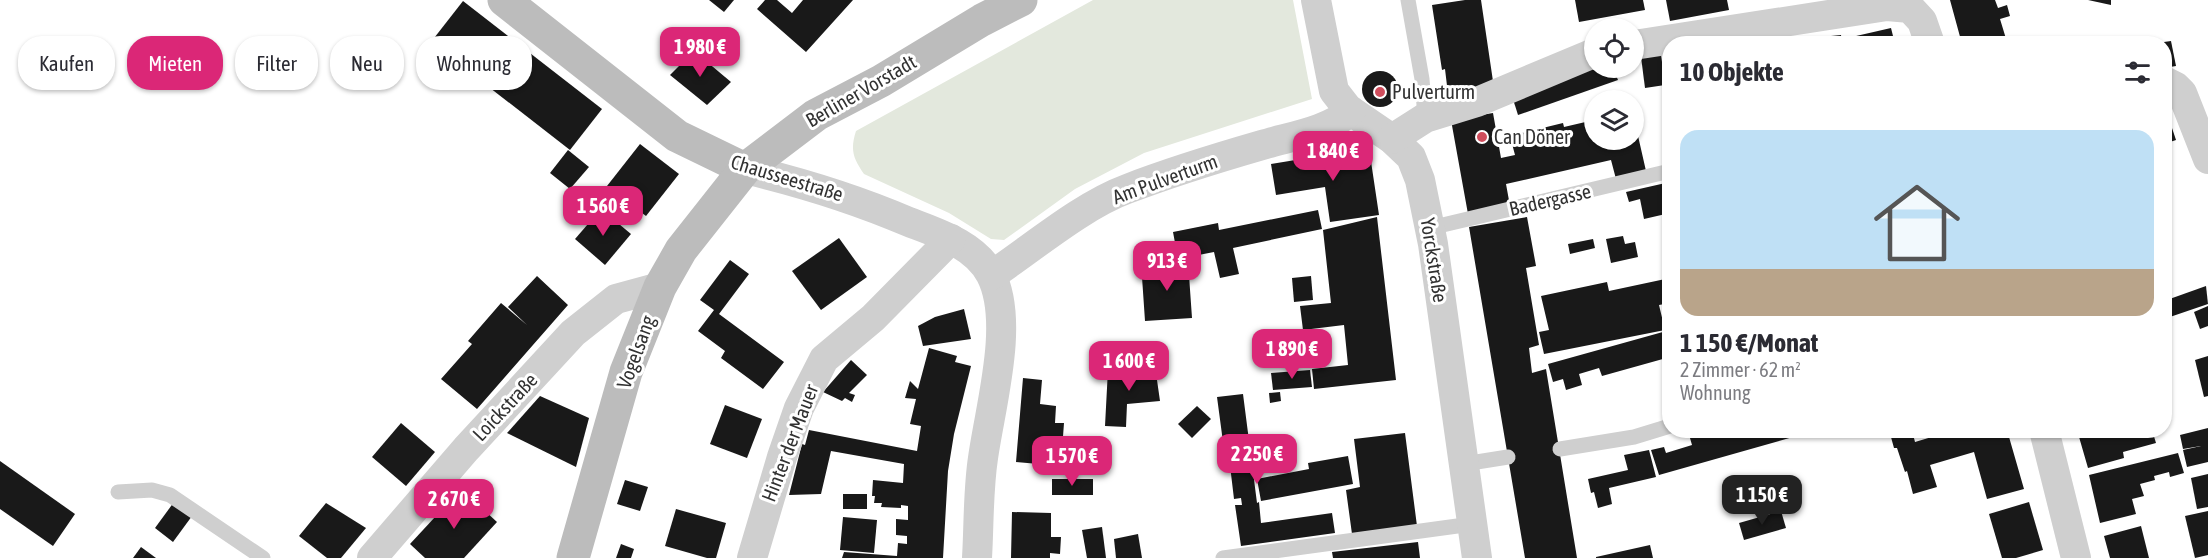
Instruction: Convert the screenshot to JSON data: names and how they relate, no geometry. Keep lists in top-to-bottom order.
{
  "streets": {
    "main road": ["Berliner Vorstadt", "Chausseestraße", "Vogelsang"],
    "street": [
      "Am Pulverturm",
      "Yorckstraße",
      "Loickstraße",
      "Hinter der Mauer"
    ],
    "lane": ["Badergasse"]
  },
  "crossings": [
    ["Berliner Vorstadt", "Chausseestraße"],
    ["Berliner Vorstadt", "Vogelsang"],
    ["Chausseestraße", "Am Pulverturm"],
    ["Chausseestraße", "Vogelsang"],
    ["Chausseestraße", "Hinter der Mauer"],
    ["Am Pulverturm", "Yorckstraße"],
    ["Badergasse", "Yorckstraße"],
    ["Vogelsang", "Loickstraße"]
  ],
  "places": ["Pulverturm", "Can Döner"],
  "page": {
    "price": [
      "1 980 €",
      "1 840 €",
      "1 560 €",
      "913 €",
      "1 890 €",
      "1 600 €",
      "2 250 €",
      "1 570 €",
      "1 150 €",
      "2 670 €"
    ],
    "chip": [
      "Kaufen",
      "Mieten",
      "Filter",
      "Neu",
      "Wohnung"
    ],
    "heading": "10 Objekte",
    "list": [
      {
        "name": "1 150 €/Monat",
        "note": "2 Zimmer · 62 m² · Wohnung"
      }
    ]
  }
}
